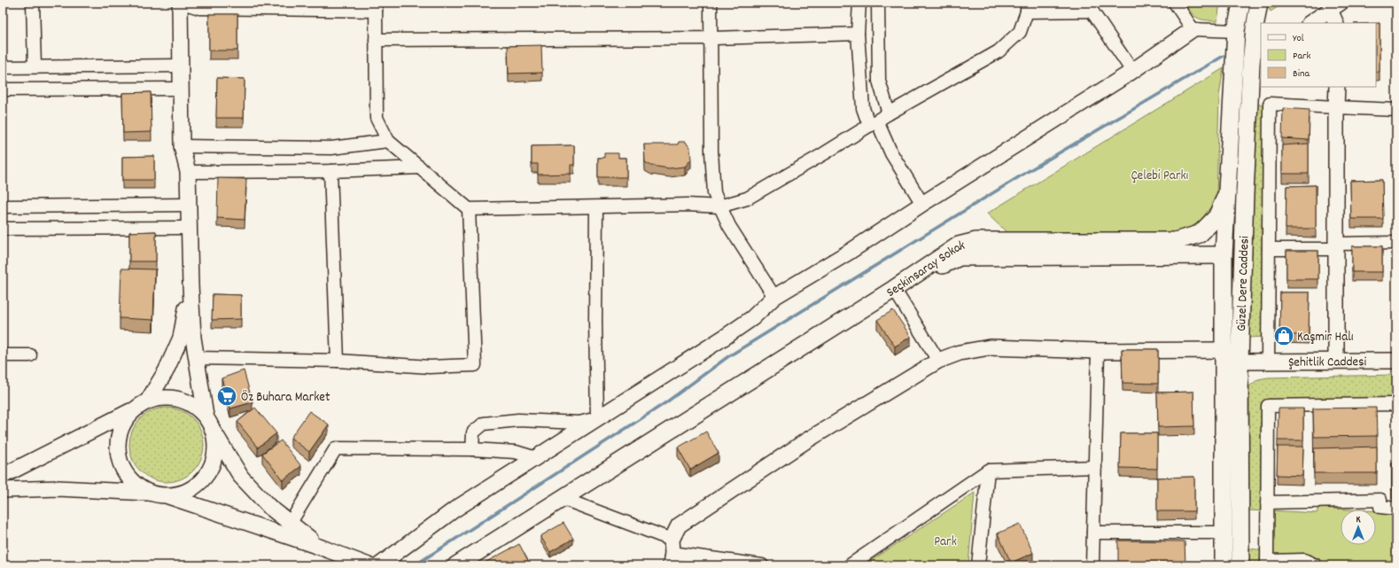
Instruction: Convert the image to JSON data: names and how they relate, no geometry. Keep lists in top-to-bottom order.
{
  "streets": {
    "main road": ["Seçkinsaray Sokak", "Güzel Dere Caddesi"],
    "street": ["Şehitlik Caddesi"]
  },
  "crossings": [
    ["Seçkinsaray Sokak", "Güzel Dere Caddesi"],
    ["Güzel Dere Caddesi", "Şehitlik Caddesi"]
  ],
  "parks": ["Çelebi Parkı", "Park"],
  "places": {
    "shop": ["Kaşmir Halı"],
    "supermarket": ["Öz Buhara Market"]
  },
  "legend": ["Yol", "Park", "Bina"],
  "north": "top"
}
